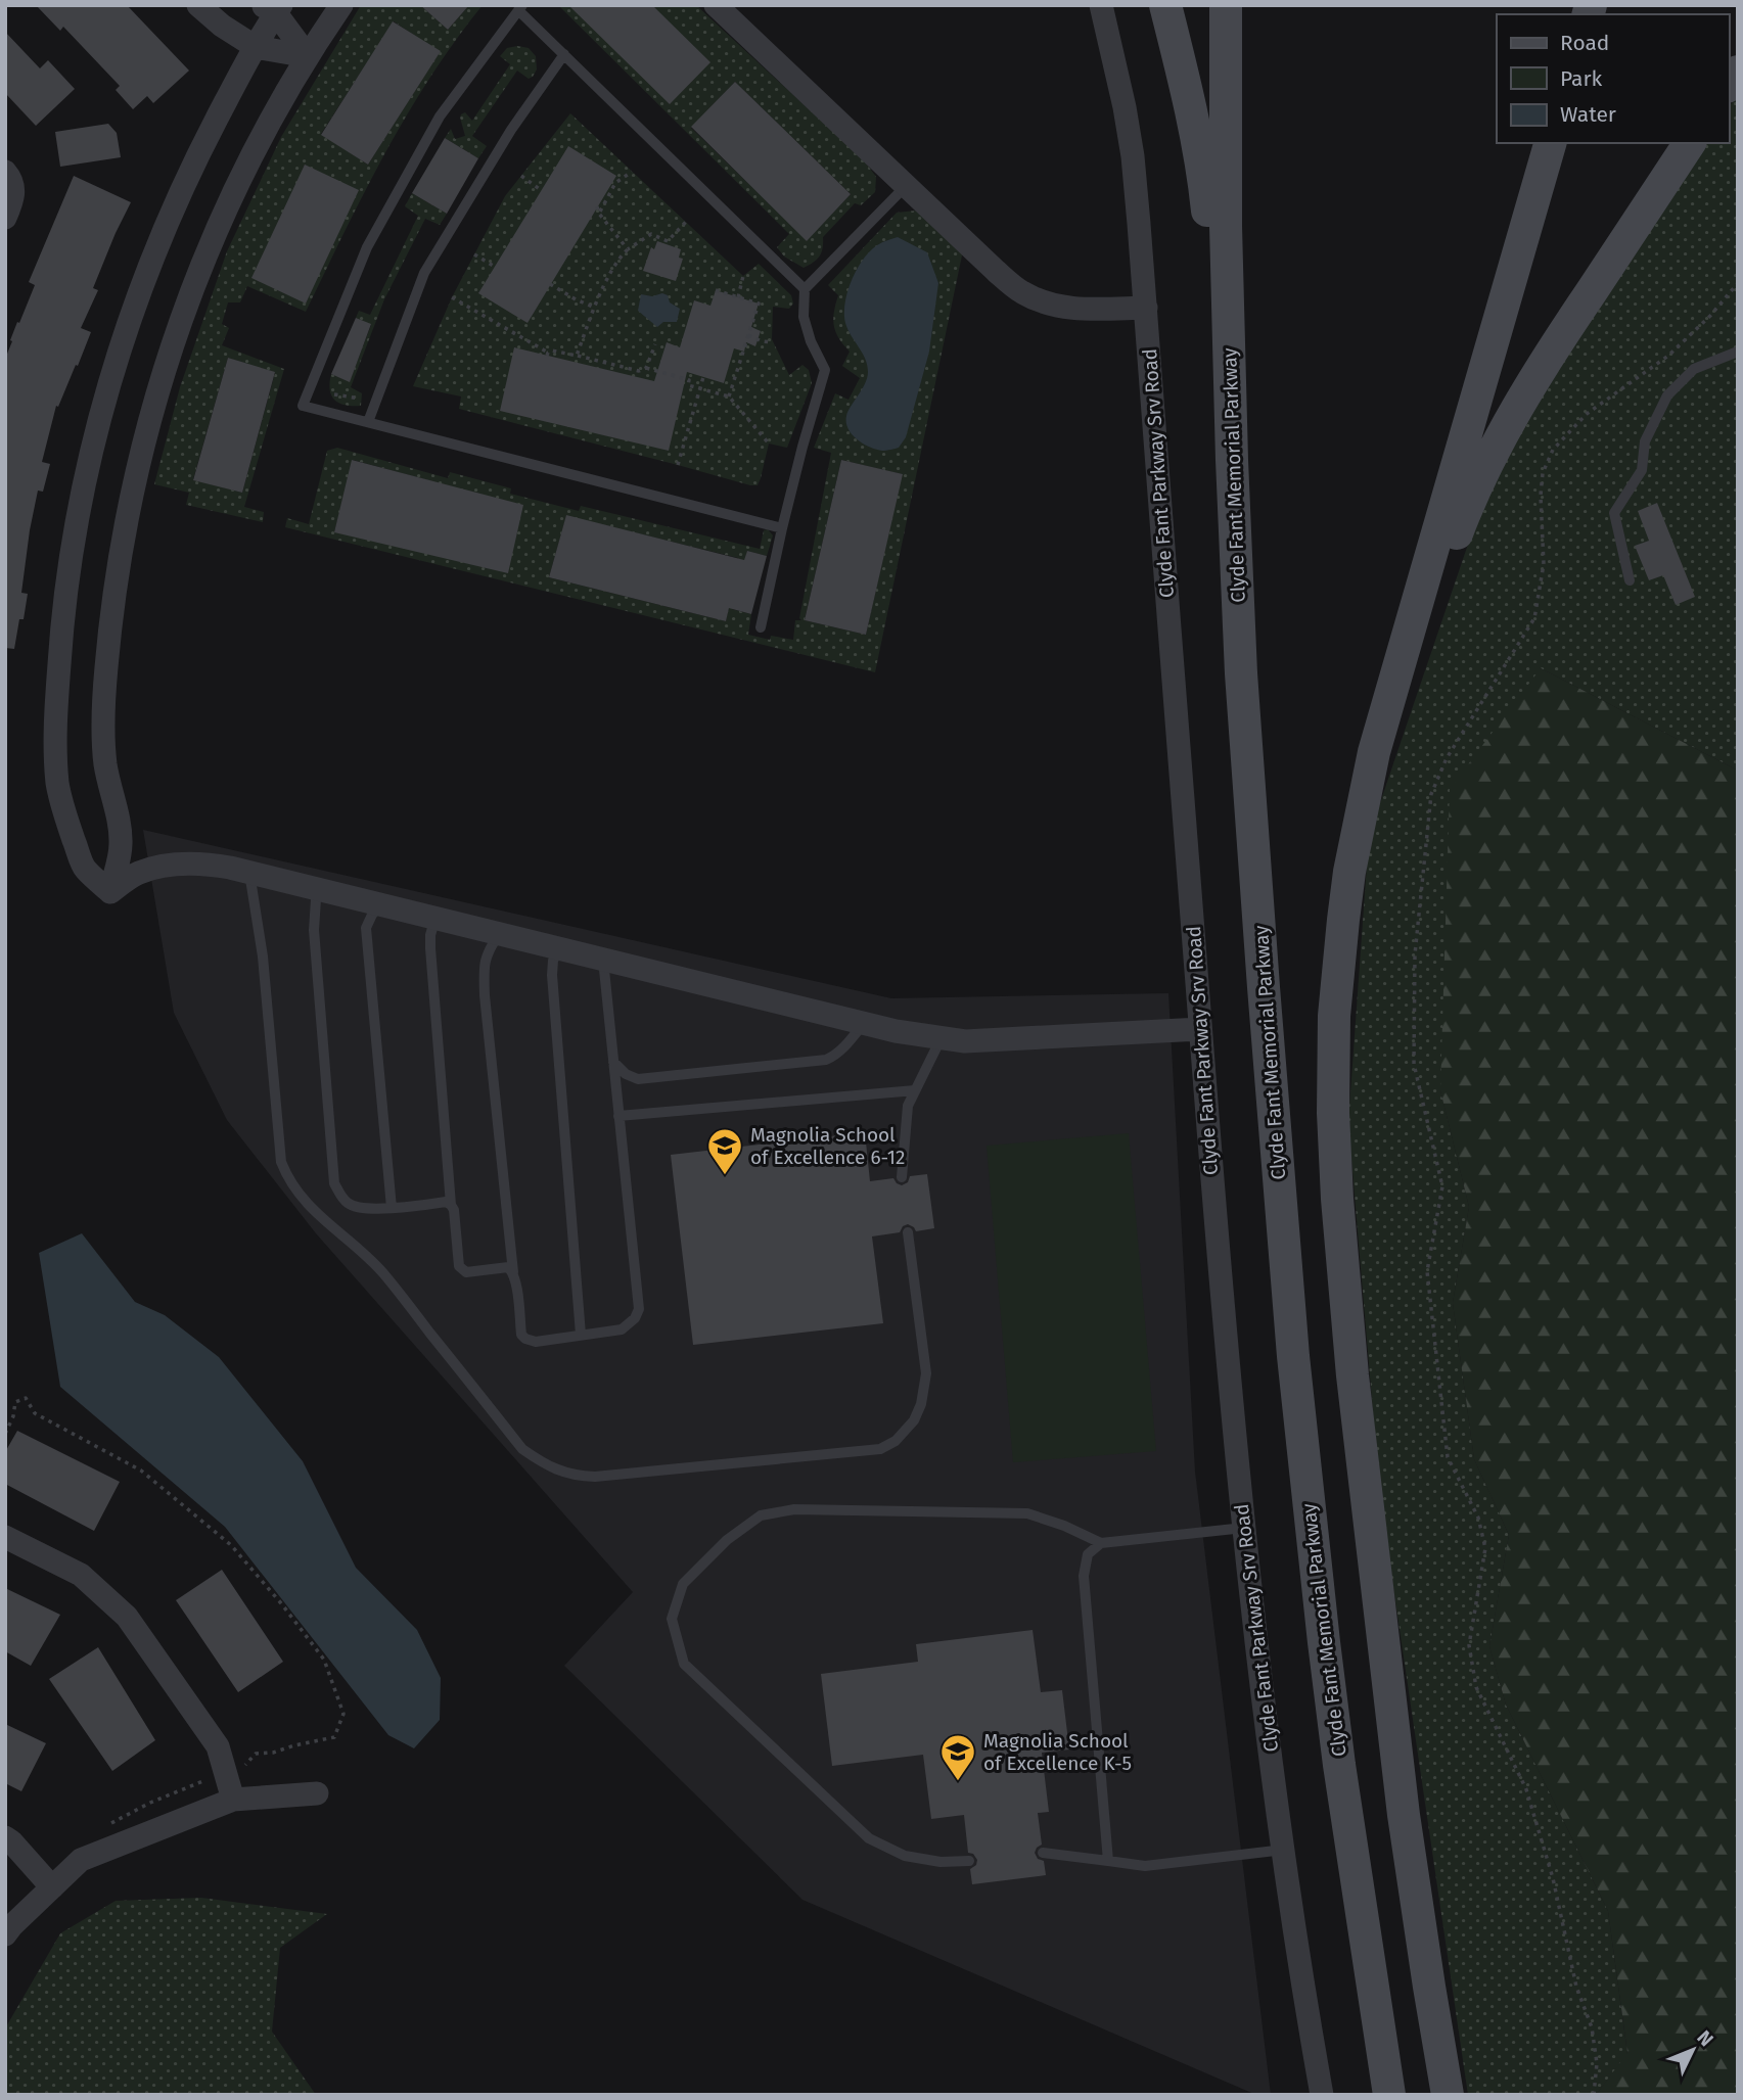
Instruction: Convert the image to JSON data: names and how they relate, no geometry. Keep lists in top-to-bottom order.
{
  "streets": {
    "main road": ["Clyde Fant Memorial Parkway"],
    "street": ["Clyde Fant Parkway Srv Road"]
  },
  "places": {
    "school or university": ["Magnolia School of Excellence 6-12", "Magnolia School of Excellence K-5"]
  },
  "legend": ["Road", "Park", "Water"],
  "north": "top right"
}
